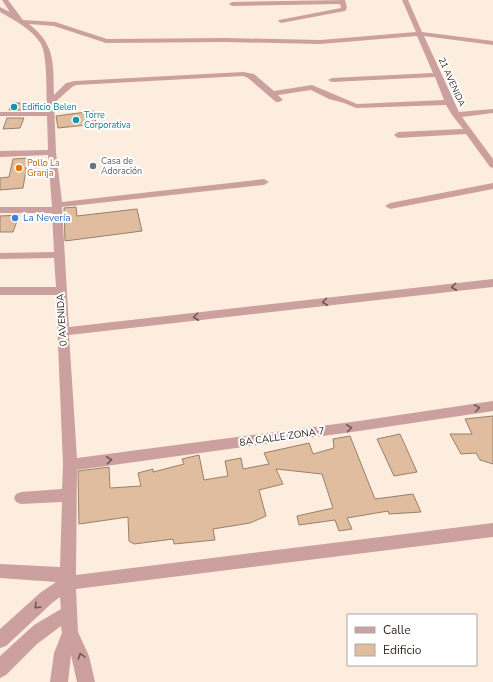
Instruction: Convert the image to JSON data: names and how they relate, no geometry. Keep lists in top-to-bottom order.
{
  "streets": {
    "street": ["21 AVENIDA", "0 AVENIDA", "8A CALLE ZONA 7"]
  },
  "crossings": [
    ["0 AVENIDA", "8A CALLE ZONA 7"]
  ],
  "one_way": ["8A CALLE ZONA 7"],
  "places": [
    "Edificio Belen",
    "Torre Corporativa",
    "Casa de Adoración",
    "Pollo La Granja",
    "La Nevería"
  ],
  "legend": ["Calle", "Edificio"]
}
